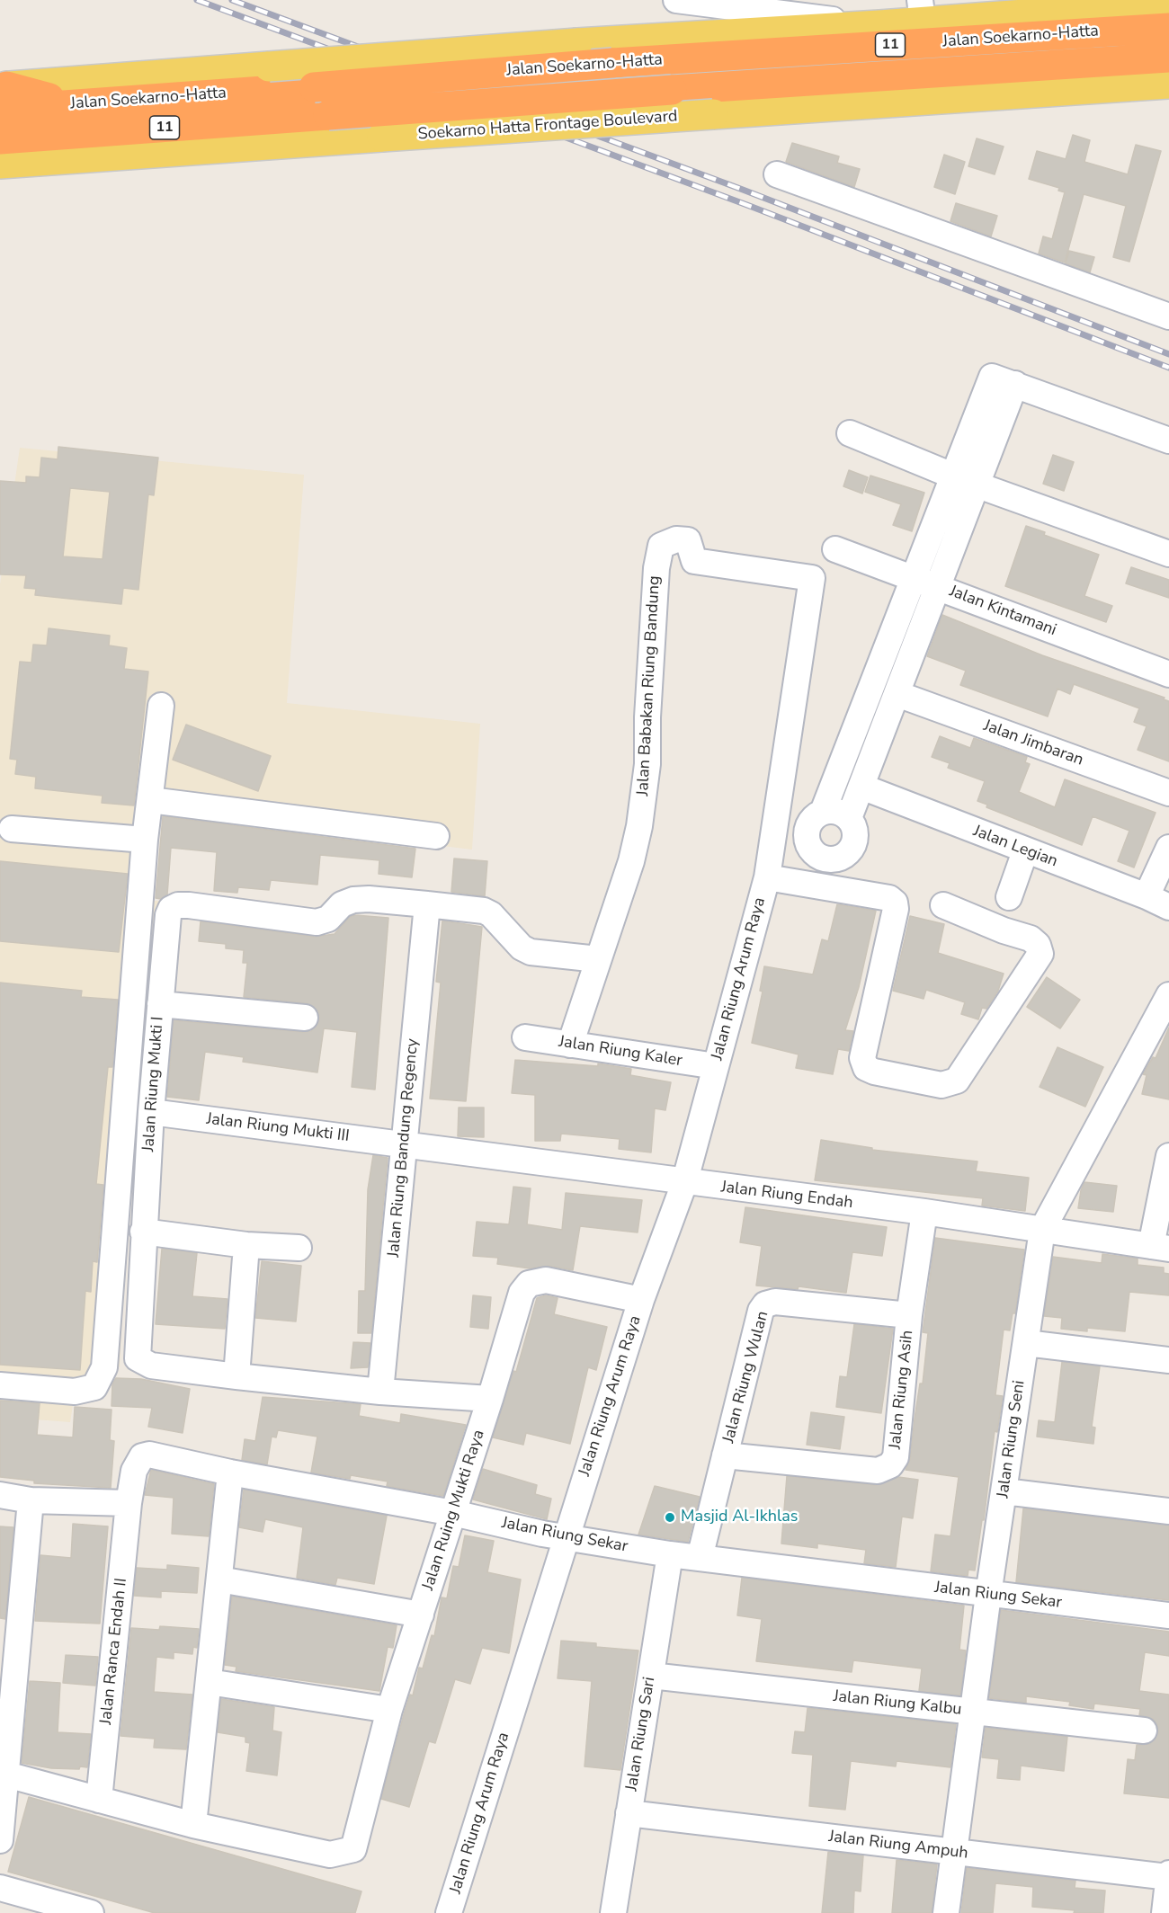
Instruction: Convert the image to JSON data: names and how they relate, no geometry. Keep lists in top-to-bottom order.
{
  "streets": {
    "highway": ["Jalan Soekarno-Hatta", "11"],
    "main road": ["Soekarno Hatta Frontage Boulevard"],
    "street": [
      "Jalan Kintamani",
      "Jalan Babakan Riung Bandung",
      "Jalan Jimbaran",
      "Jalan Legian",
      "Jalan Riung Arum Raya",
      "Jalan Riung Kaler",
      "Jalan Riung Mukti I",
      "Jalan Riung Mukti III",
      "Jalan Riung Bandung Regency",
      "Jalan Riung Endah",
      "Jalan Riung Wulan",
      "Jalan Riung Asih",
      "Jalan Riung Seni",
      "Jalan Ruing Mukti Raya",
      "Jalan Riung Sekar",
      "Jalan Ranca Endah II",
      "Jalan Riung Kalbu",
      "Jalan Riung Sari",
      "Jalan Riung Ampuh"
    ]
  },
  "crossings": [
    ["Jalan Babakan Riung Bandung", "Jalan Riung Arum Raya"],
    ["Jalan Babakan Riung Bandung", "Jalan Riung Kaler"],
    ["Jalan Babakan Riung Bandung", "Jalan Riung Mukti I"],
    ["Jalan Riung Arum Raya", "Jalan Riung Kaler"],
    ["Jalan Riung Arum Raya", "Jalan Riung Endah"],
    ["Jalan Riung Arum Raya", "Jalan Ruing Mukti Raya"],
    ["Jalan Riung Arum Raya", "Jalan Riung Sekar"],
    ["Jalan Riung Mukti I", "Jalan Riung Mukti III"],
    ["Jalan Riung Mukti I", "Jalan Riung Bandung Regency"],
    ["Jalan Riung Mukti I", "Jalan Ruing Mukti Raya"],
    ["Jalan Riung Mukti III", "Jalan Riung Bandung Regency"],
    ["Jalan Riung Mukti III", "Jalan Riung Endah"],
    ["Jalan Riung Bandung Regency", "Jalan Riung Endah"],
    ["Jalan Riung Endah", "Jalan Riung Asih"],
    ["Jalan Riung Endah", "Jalan Riung Seni"],
    ["Jalan Riung Wulan", "Jalan Riung Asih"],
    ["Jalan Riung Wulan", "Jalan Riung Sekar"],
    ["Jalan Riung Seni", "Jalan Riung Sekar"],
    ["Jalan Riung Seni", "Jalan Riung Kalbu"],
    ["Jalan Riung Seni", "Jalan Riung Ampuh"],
    ["Jalan Ruing Mukti Raya", "Jalan Riung Sekar"],
    ["Jalan Riung Sekar", "Jalan Ranca Endah II"],
    ["Jalan Riung Sekar", "Jalan Riung Sari"],
    ["Jalan Riung Kalbu", "Jalan Riung Sari"],
    ["Jalan Riung Sari", "Jalan Riung Ampuh"]
  ],
  "places": ["Masjid Al-Ikhlas"]
}
